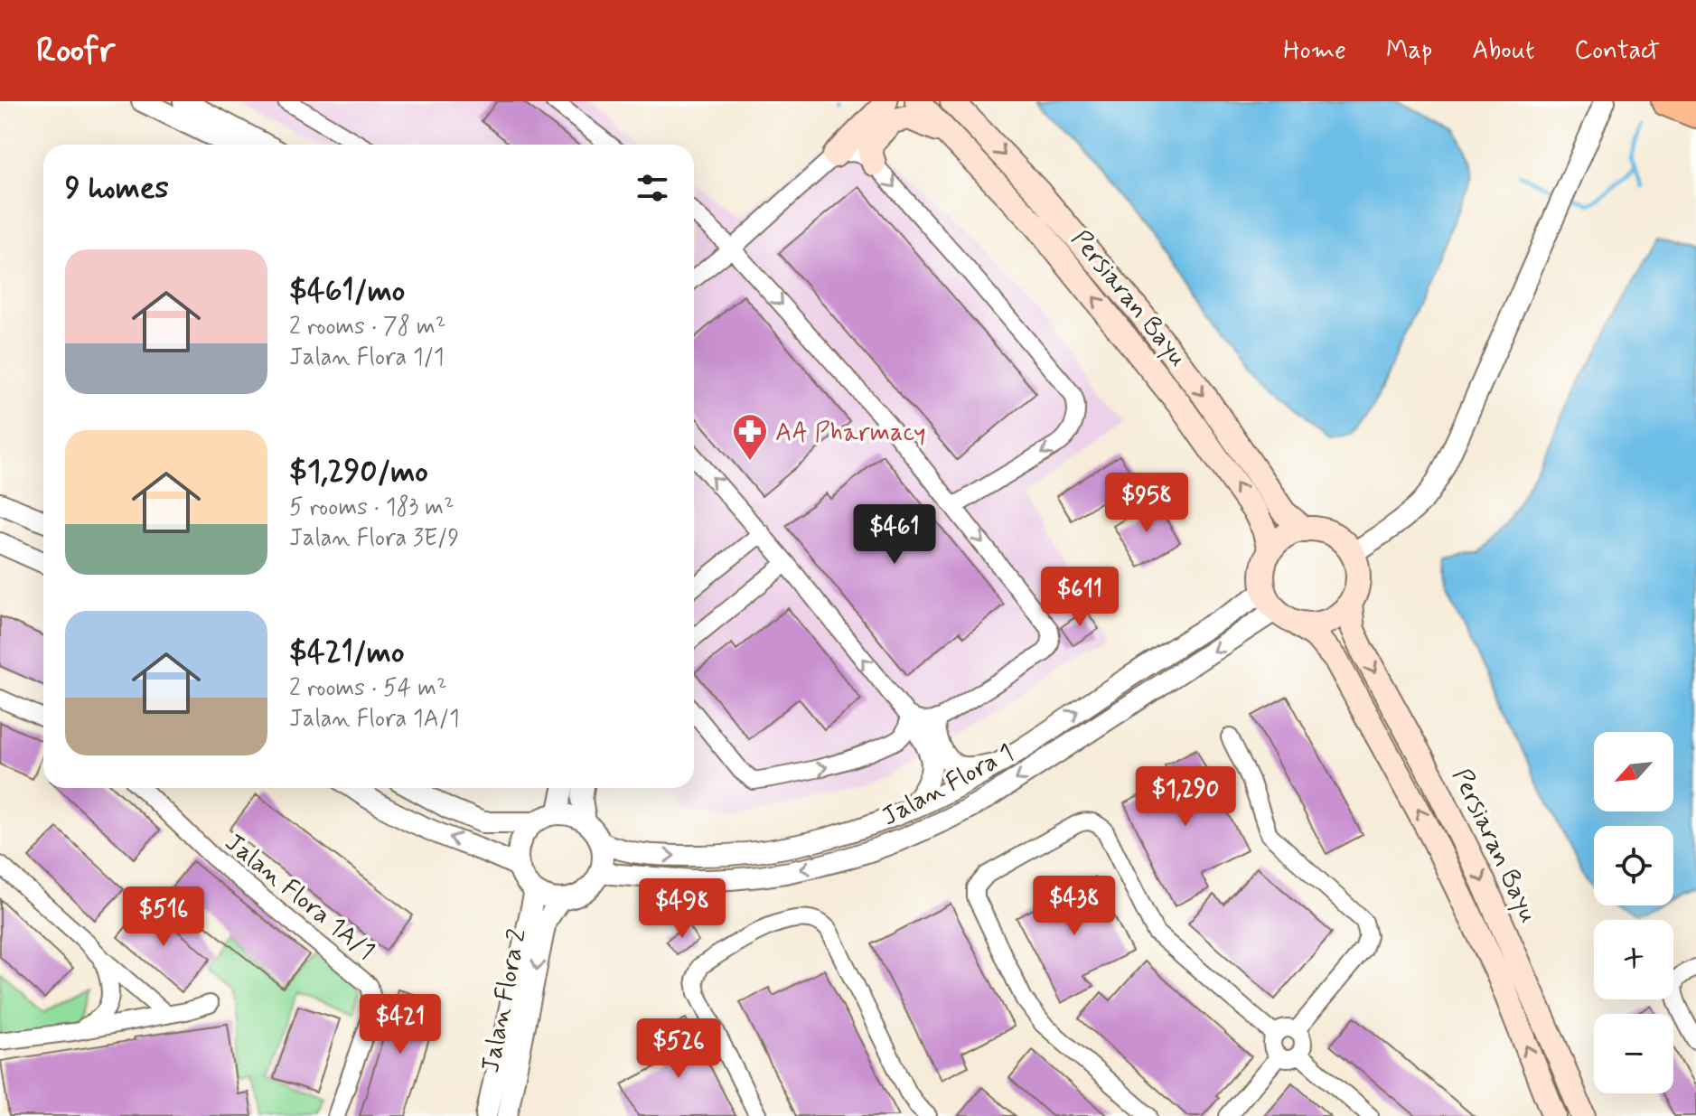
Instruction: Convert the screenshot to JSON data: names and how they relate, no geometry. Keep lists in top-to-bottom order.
{
  "streets": {
    "main road": ["Persiaran Bayu"],
    "street": ["Jalan Flora 1", "Jalan Flora 1A/1", "Jalan Flora 2"]
  },
  "crossings": [
    ["Persiaran Bayu", "Jalan Flora 1"],
    ["Jalan Flora 1", "Jalan Flora 2"]
  ],
  "places": {
    "pharmacy": ["AA Pharmacy"]
  },
  "north": "bottom left",
  "page": {
    "header": "Roofr",
    "nav": [
      "Home",
      "Map",
      "About",
      "Contact"
    ],
    "heading": "9 homes",
    "list": [
      {
        "name": "$461/mo",
        "note": "2 rooms · 78 m² · Jalan Flora 1/1"
      },
      {
        "name": "$1,290/mo",
        "note": "5 rooms · 183 m² · Jalan Flora 3E/9"
      },
      {
        "name": "$421/mo",
        "note": "2 rooms · 54 m² · Jalan Flora 1A/1"
      }
    ],
    "price": [
      "$958",
      "$461",
      "$611",
      "$1,290",
      "$438",
      "$498",
      "$516",
      "$421",
      "$526"
    ],
    "map_buttons": ["+", "−"]
  }
}
